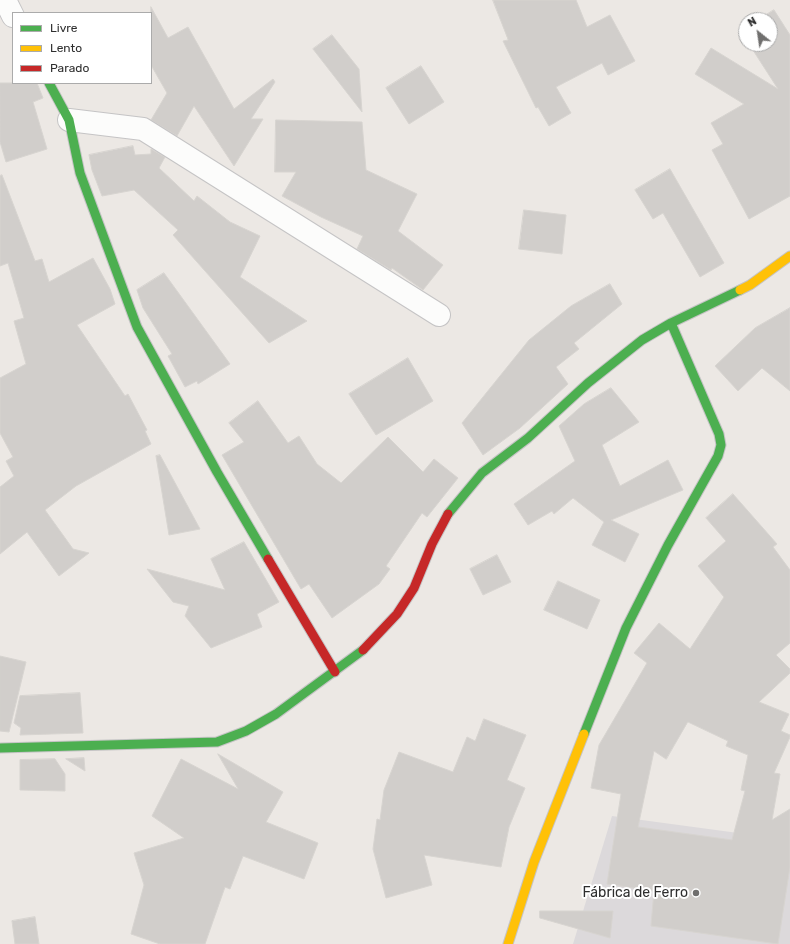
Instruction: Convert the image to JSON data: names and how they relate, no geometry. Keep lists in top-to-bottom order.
{
  "places": ["Fábrica de Ferro"],
  "legend": ["Livre", "Lento", "Parado"],
  "north": "top left"
}
